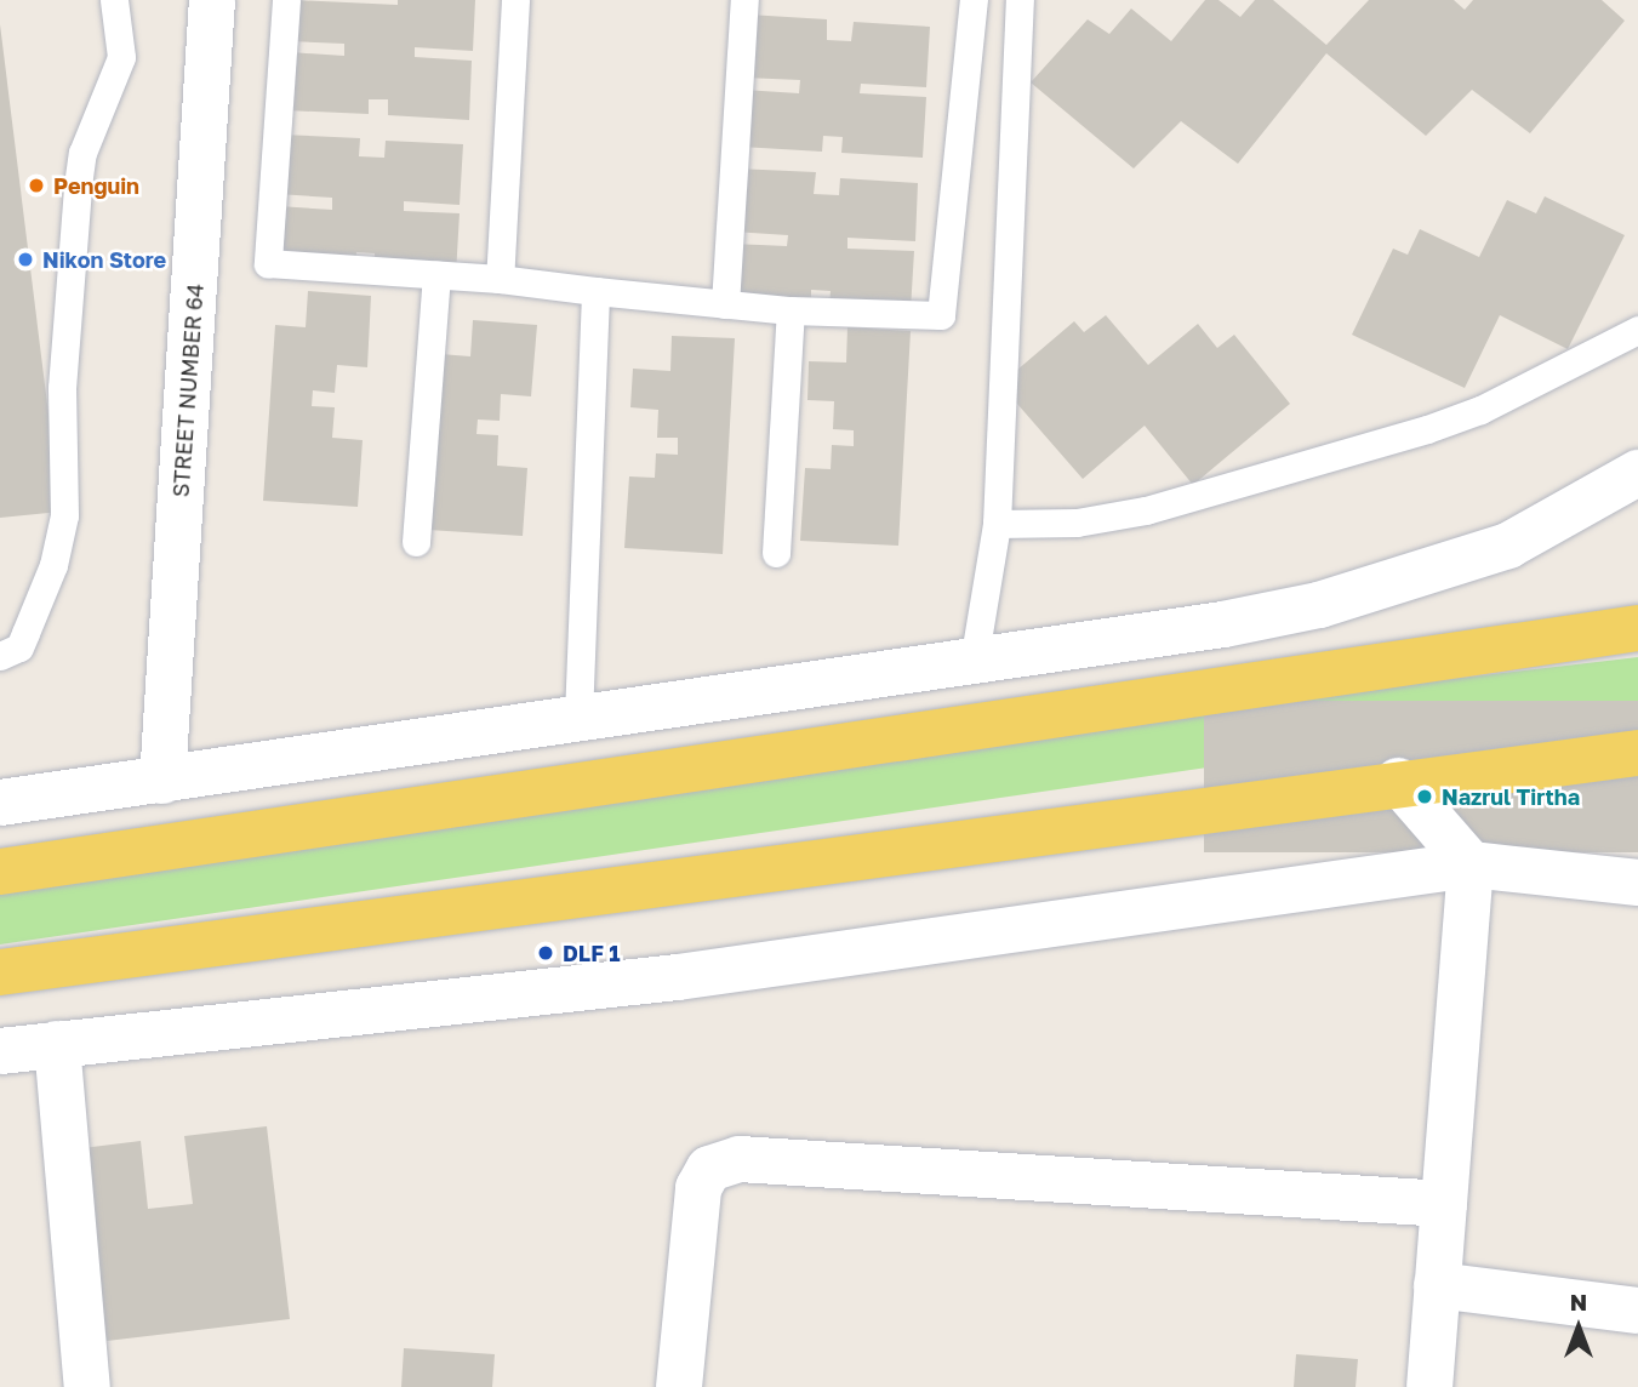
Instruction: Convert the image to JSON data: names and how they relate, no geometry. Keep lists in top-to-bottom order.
{
  "streets": {
    "street": ["STREET NUMBER 64"]
  },
  "places": [
    "Penguin",
    "Nikon Store",
    "Nazrul Tirtha",
    "DLF 1"
  ],
  "north": "top"
}
